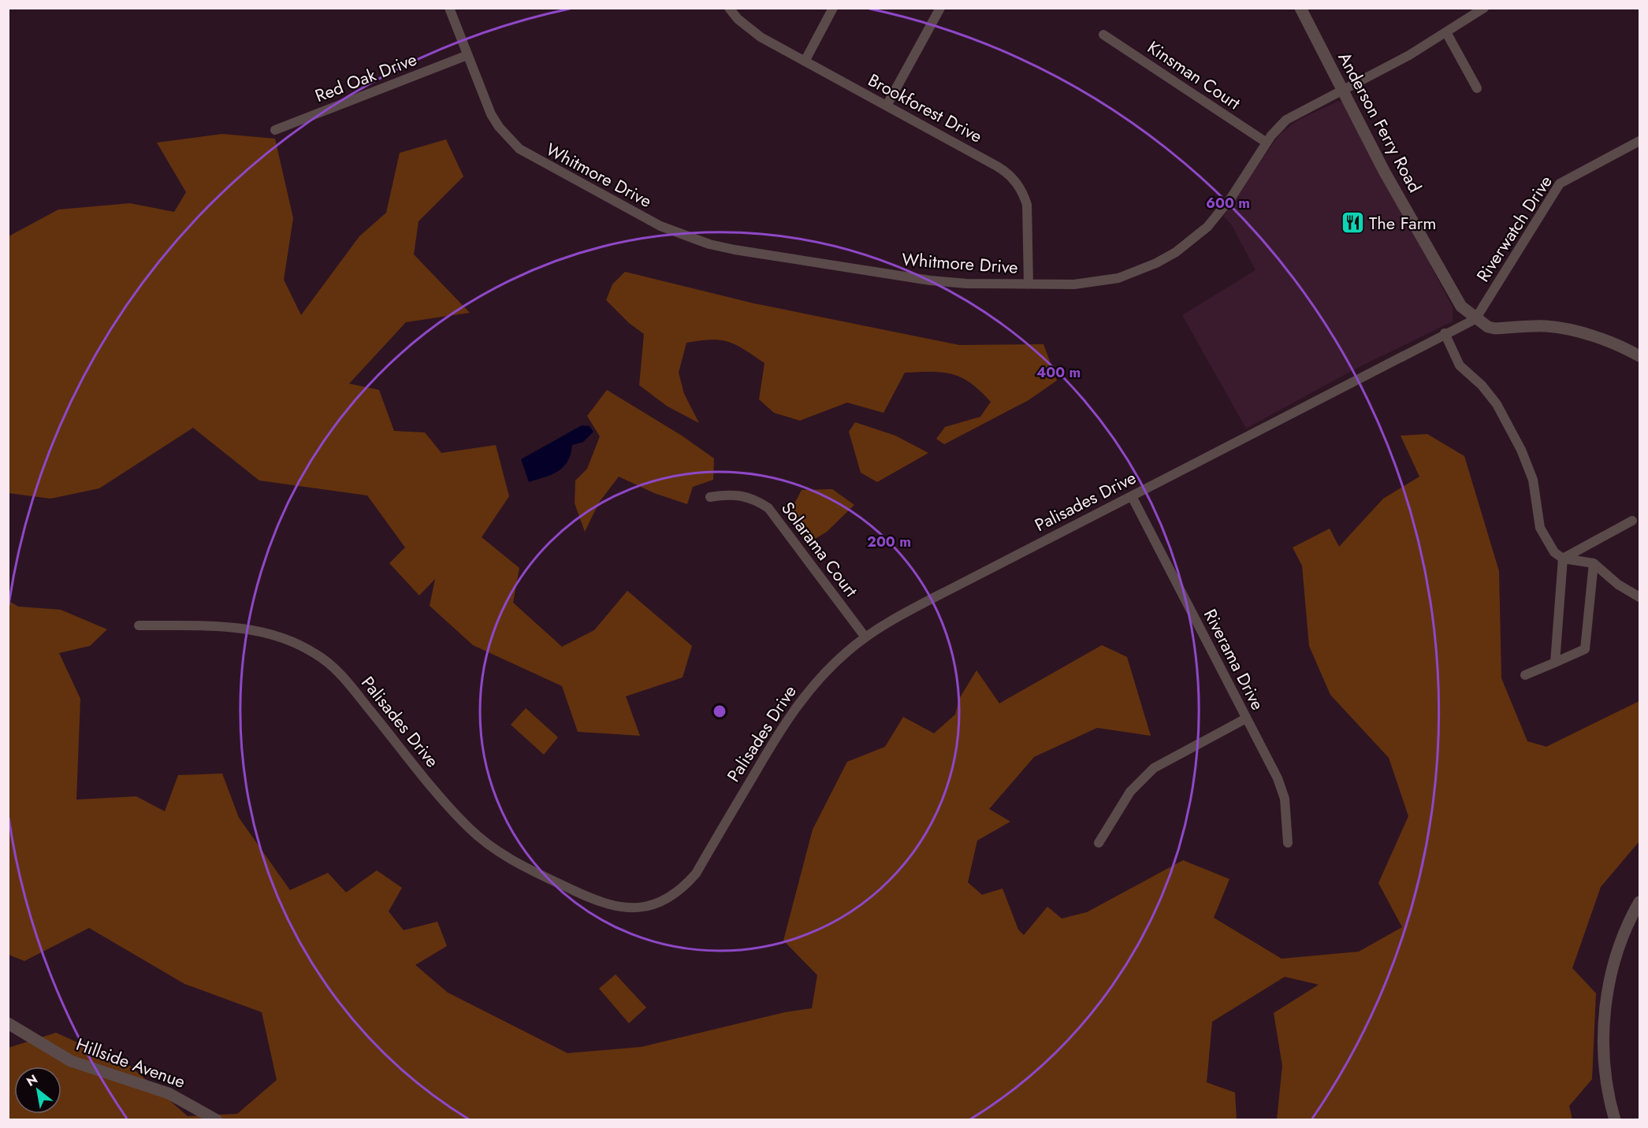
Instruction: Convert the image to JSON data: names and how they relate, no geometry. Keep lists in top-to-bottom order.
{
  "streets": {
    "street": [
      "Kinsman Court",
      "Red Oak Drive",
      "Brookforest Drive",
      "Anderson Ferry Road",
      "Whitmore Drive",
      "Riverwatch Drive",
      "Palisades Drive",
      "Solarama Court",
      "Riverama Drive",
      "Hillside Avenue"
    ]
  },
  "crossings": [
    ["Kinsman Court", "Whitmore Drive"],
    ["Red Oak Drive", "Whitmore Drive"],
    ["Brookforest Drive", "Whitmore Drive"],
    ["Anderson Ferry Road", "Whitmore Drive"],
    ["Anderson Ferry Road", "Riverwatch Drive"],
    ["Anderson Ferry Road", "Palisades Drive"],
    ["Riverwatch Drive", "Palisades Drive"],
    ["Palisades Drive", "Solarama Court"],
    ["Palisades Drive", "Riverama Drive"]
  ],
  "places": {
    "restaurant": ["The Farm"]
  },
  "north": "top left",
  "rings": ["600 m", "400 m", "200 m"]
}
